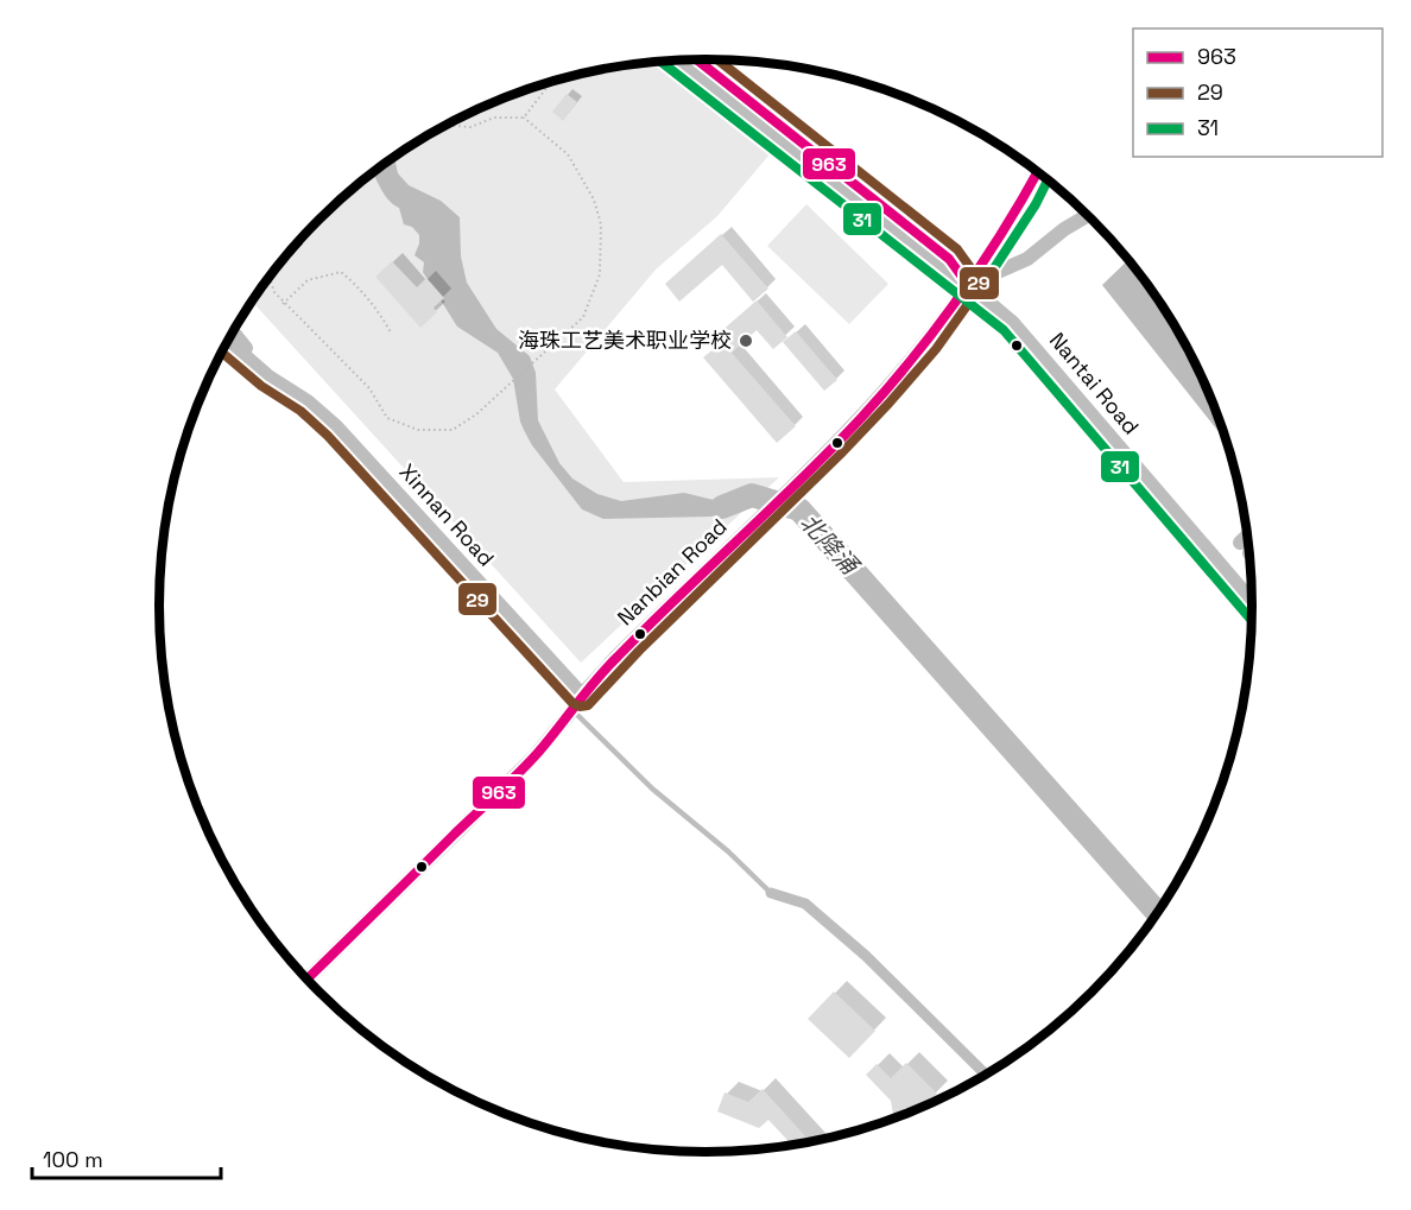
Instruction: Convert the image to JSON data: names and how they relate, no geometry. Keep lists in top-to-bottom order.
{
  "streets": {
    "street": ["Nantai Road", "Xinnan Road", "Nanbian Road"]
  },
  "crossings": [
    ["Nantai Road", "Nanbian Road"],
    ["Xinnan Road", "Nanbian Road"]
  ],
  "water": ["北降涌"],
  "places": ["海珠工艺美术职业学校"],
  "lines": ["transit line 963", "transit line 29", "transit line 31"],
  "legend": ["963", "29", "31"],
  "scale_bar": "100 m"
}
